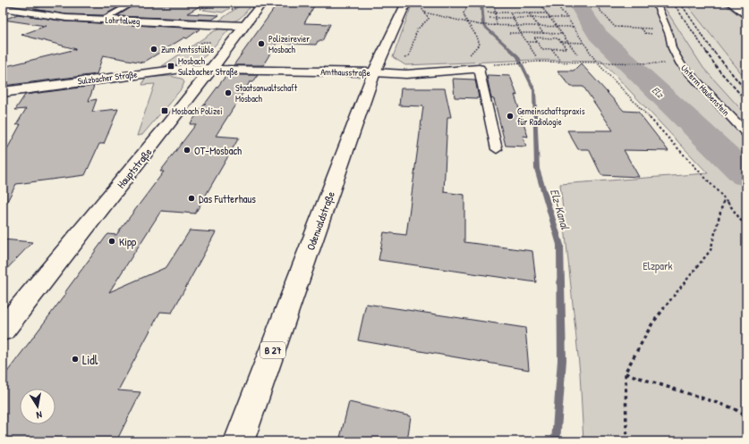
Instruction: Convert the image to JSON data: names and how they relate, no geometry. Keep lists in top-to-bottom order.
{
  "streets": {
    "street": [
      "Lohrtalweg",
      "Amthausstraße",
      "Sulzbacher Straße",
      "Hauptstraße",
      "Odenwaldstraße",
      "B 27"
    ],
    "lane": ["Unterm Haubenstein"]
  },
  "crossings": [
    ["Lohrtalweg", "Hauptstraße"],
    ["Amthausstraße", "Sulzbacher Straße"],
    ["Amthausstraße", "Hauptstraße"],
    ["Amthausstraße", "Odenwaldstraße"],
    ["Sulzbacher Straße", "Hauptstraße"]
  ],
  "water": ["Elz", "Elz-Kanal"],
  "parks": ["Elzpark"],
  "places": {
    "other": [
      "Polizeirevier Mosbach",
      "Zum Amtsstüble",
      "Staatsanwaltschaft Mosbach",
      "Gemeinschaftspraxis für Radiologie",
      "OT-Mosbach",
      "Das Futterhaus",
      "Kipp",
      "Lidl"
    ],
    "transit": ["Mosbach Sulzbacher Straße", "Mosbach Polizei"]
  },
  "north": "bottom"
}
